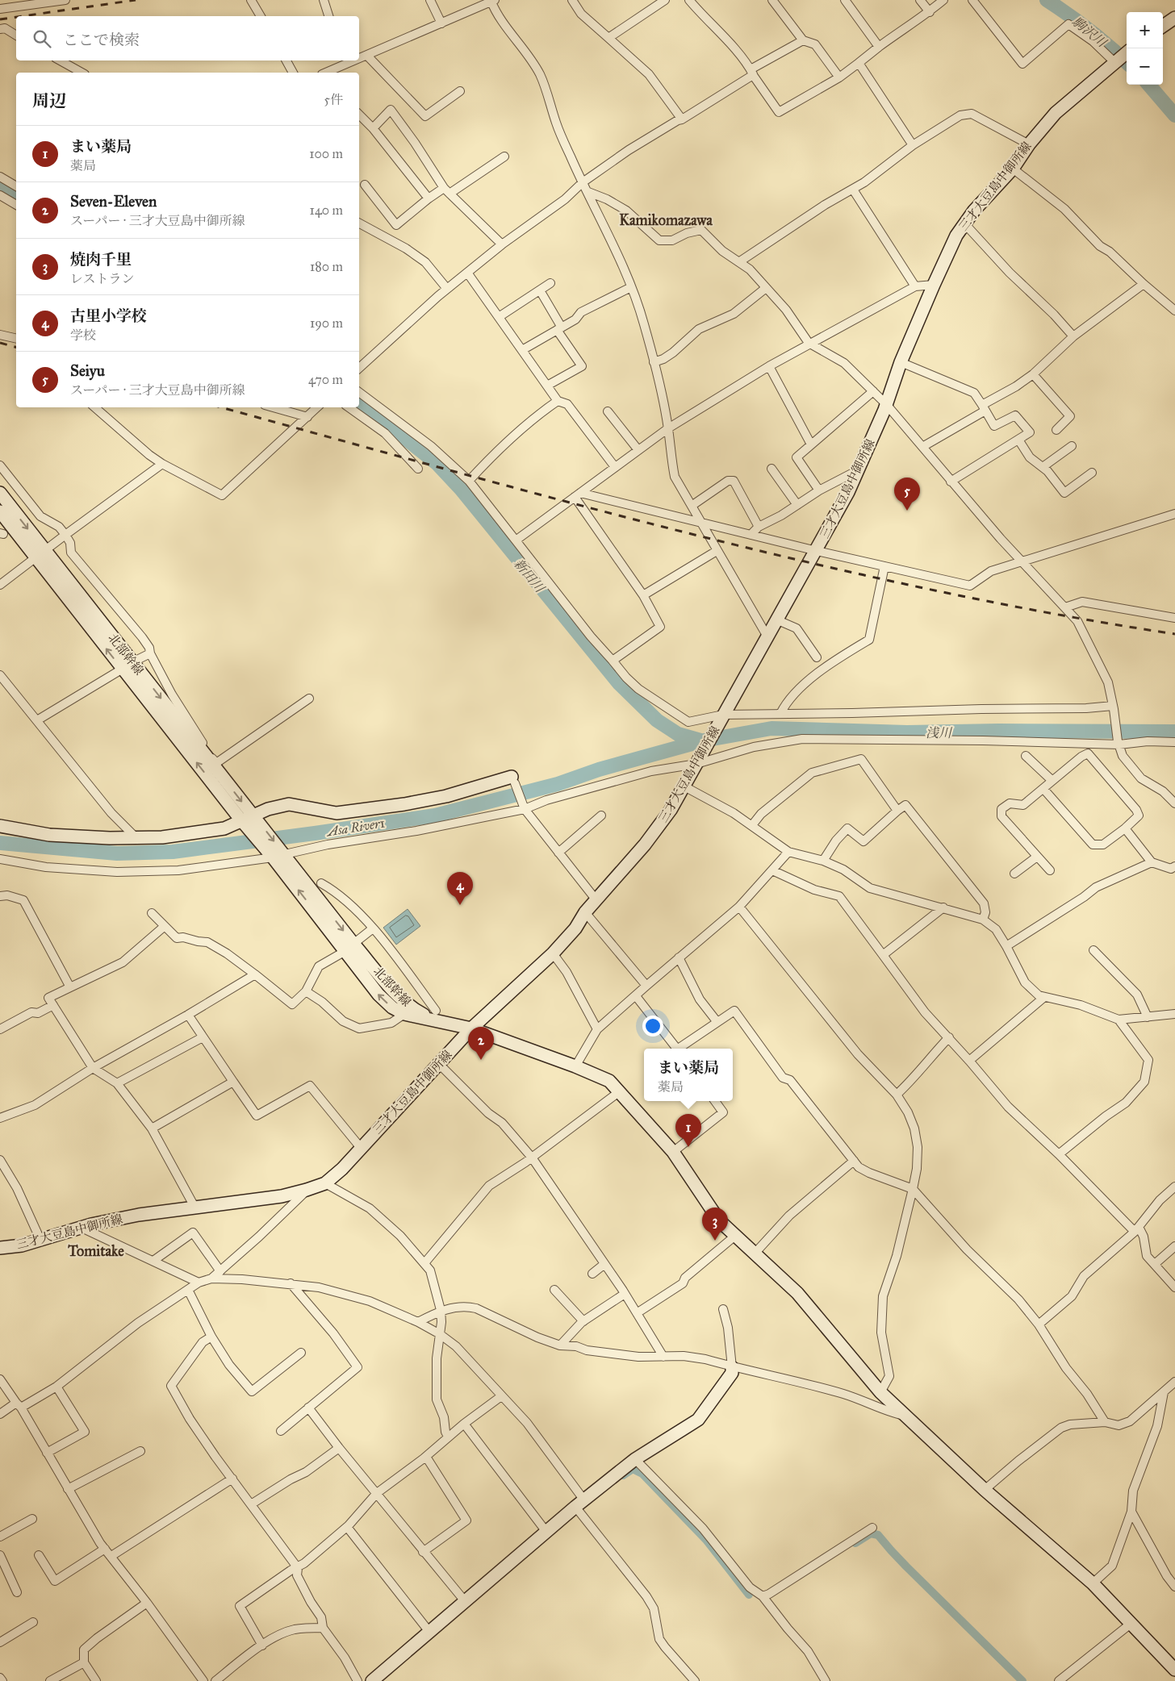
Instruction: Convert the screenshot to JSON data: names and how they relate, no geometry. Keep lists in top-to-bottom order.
{
  "streets": {
    "street": ["三才大豆島中御所線", "北部幹線"]
  },
  "districts": ["Kamikomazawa", "Tomitake"],
  "water": [
    "駒沢川",
    "新田川",
    "浅川",
    "Asa River1"
  ],
  "page": {
    "map_buttons": ["+", "−"],
    "search": "ここで検索",
    "heading": ["周辺", "5件"],
    "list": [
      {
        "mark": "1",
        "name": "まい薬局",
        "note": "薬局",
        "value": "100 m"
      },
      {
        "mark": "2",
        "name": "Seven-Eleven",
        "note": "スーパー · 三才大豆島中御所線",
        "value": "140 m"
      },
      {
        "mark": "3",
        "name": "焼肉千里",
        "note": "レストラン",
        "value": "180 m"
      },
      {
        "mark": "4",
        "name": "古里小学校",
        "note": "学校",
        "value": "190 m"
      },
      {
        "mark": "5",
        "name": "Seiyu",
        "note": "スーパー · 三才大豆島中御所線",
        "value": "470 m"
      }
    ],
    "pins": [
      "5",
      "4",
      "2",
      "1",
      "3"
    ],
    "popup": ["まい薬局", "薬局"]
  }
}
